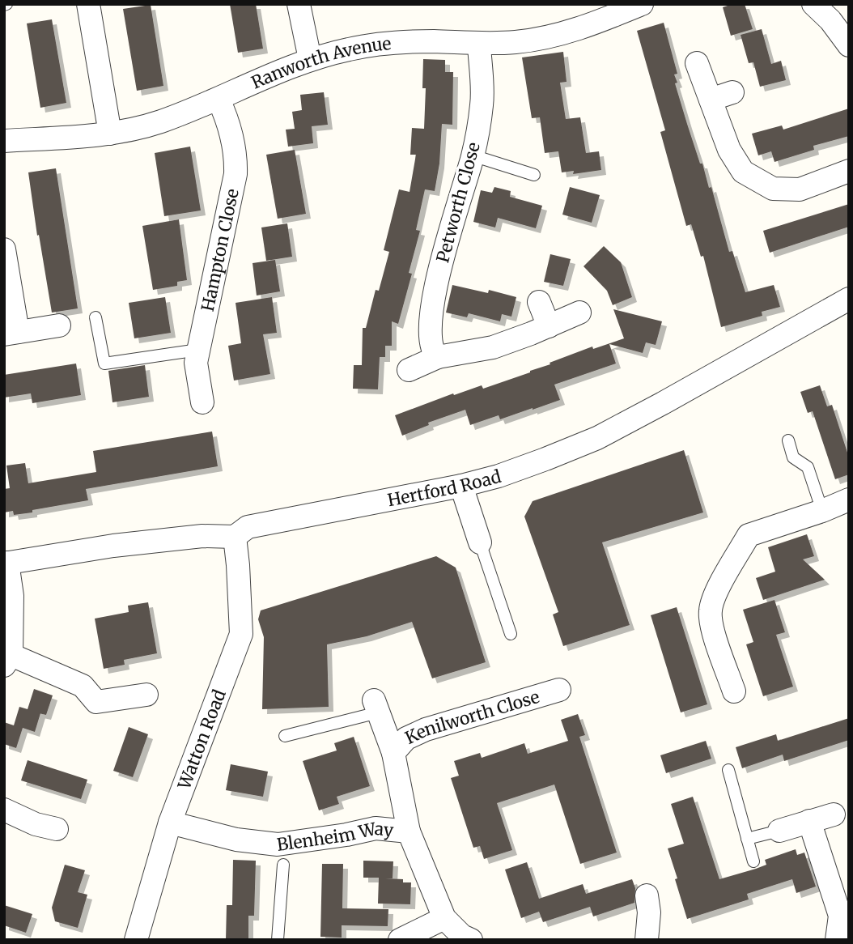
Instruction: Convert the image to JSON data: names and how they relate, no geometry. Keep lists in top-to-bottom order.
{
  "streets": {
    "street": [
      "Ranworth Avenue",
      "Petworth Close",
      "Hampton Close",
      "Hertford Road",
      "Kenilworth Close",
      "Watton Road",
      "Blenheim Way"
    ]
  },
  "crossings": [
    ["Ranworth Avenue", "Petworth Close"],
    ["Ranworth Avenue", "Hampton Close"],
    ["Hertford Road", "Watton Road"],
    ["Kenilworth Close", "Blenheim Way"],
    ["Watton Road", "Blenheim Way"]
  ]
}
